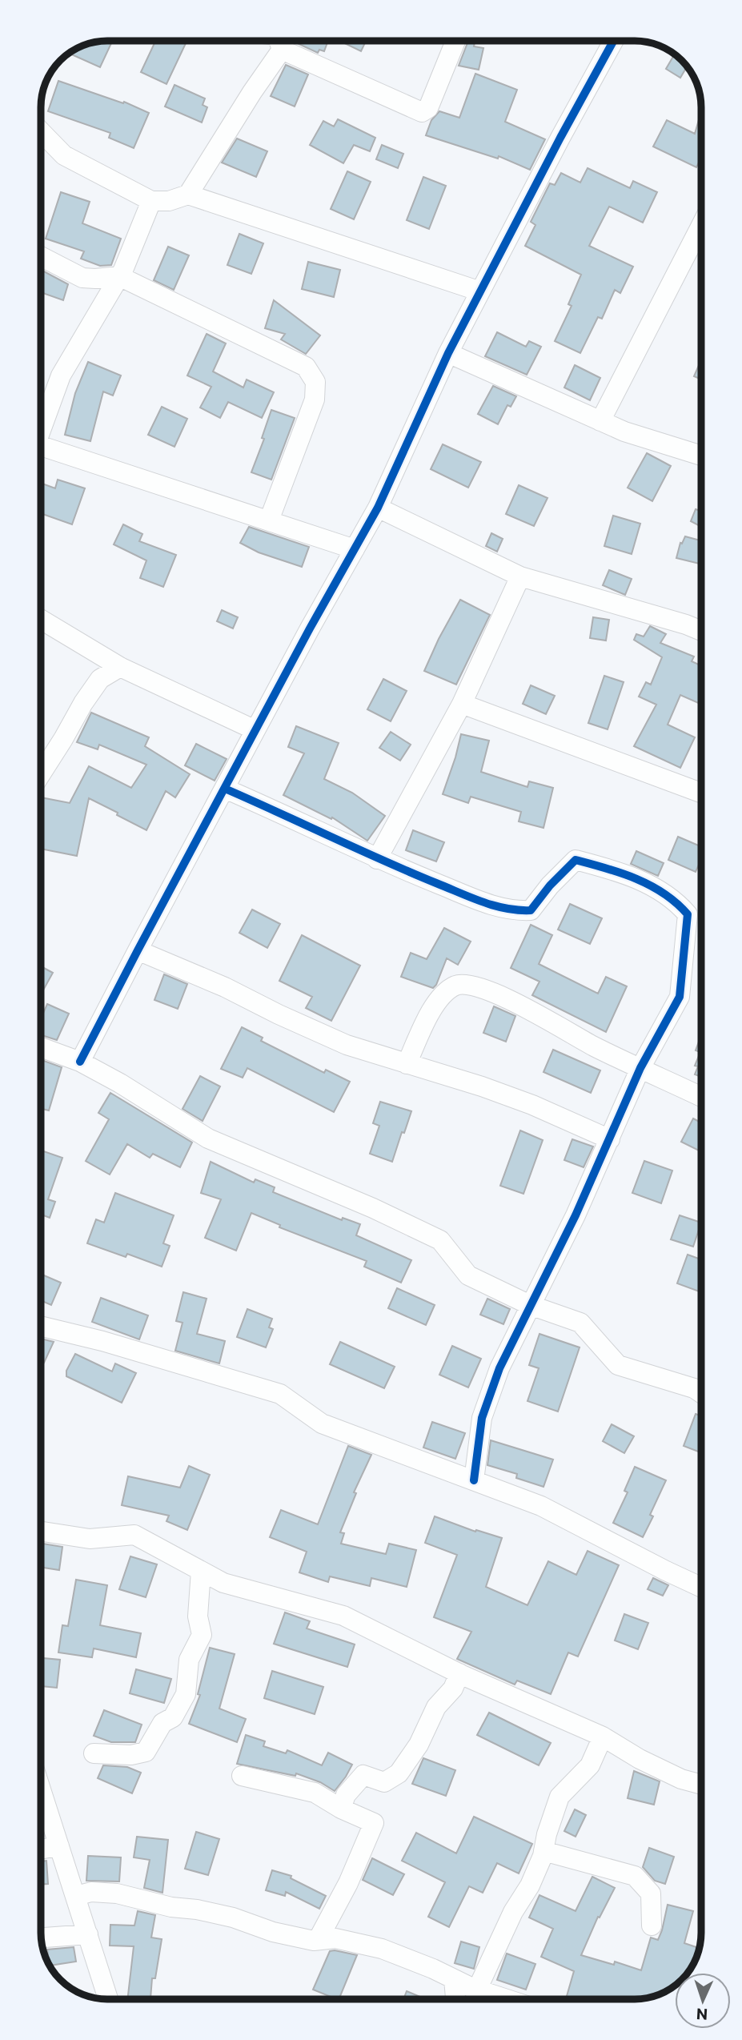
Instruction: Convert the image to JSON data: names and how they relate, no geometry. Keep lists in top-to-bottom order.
{
  "north": "bottom"
}
